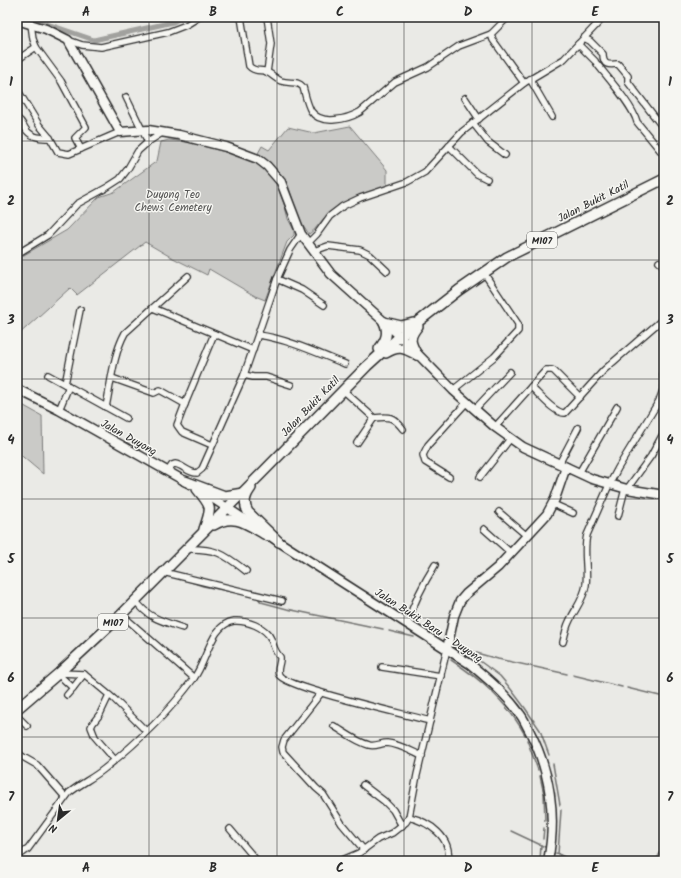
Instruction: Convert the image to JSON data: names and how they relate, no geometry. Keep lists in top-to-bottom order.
{
  "streets": {
    "main road": ["Jalan Bukit Katil", "M107"],
    "street": ["Jalan Duyong", "Jalan Bukit Baru - Duyong"]
  },
  "crossings": [
    ["Jalan Bukit Katil", "Jalan Duyong"],
    ["Jalan Bukit Katil", "Jalan Bukit Baru - Duyong"],
    ["Jalan Duyong", "Jalan Bukit Baru - Duyong"]
  ],
  "parks": ["Duyong Teo Chews Cemetery"],
  "north": "bottom left",
  "grid": {
    "columns": [
      "A",
      "B",
      "C",
      "D",
      "E"
    ],
    "rows": [
      "1",
      "2",
      "3",
      "4",
      "5",
      "6",
      "7"
    ]
  }
}
